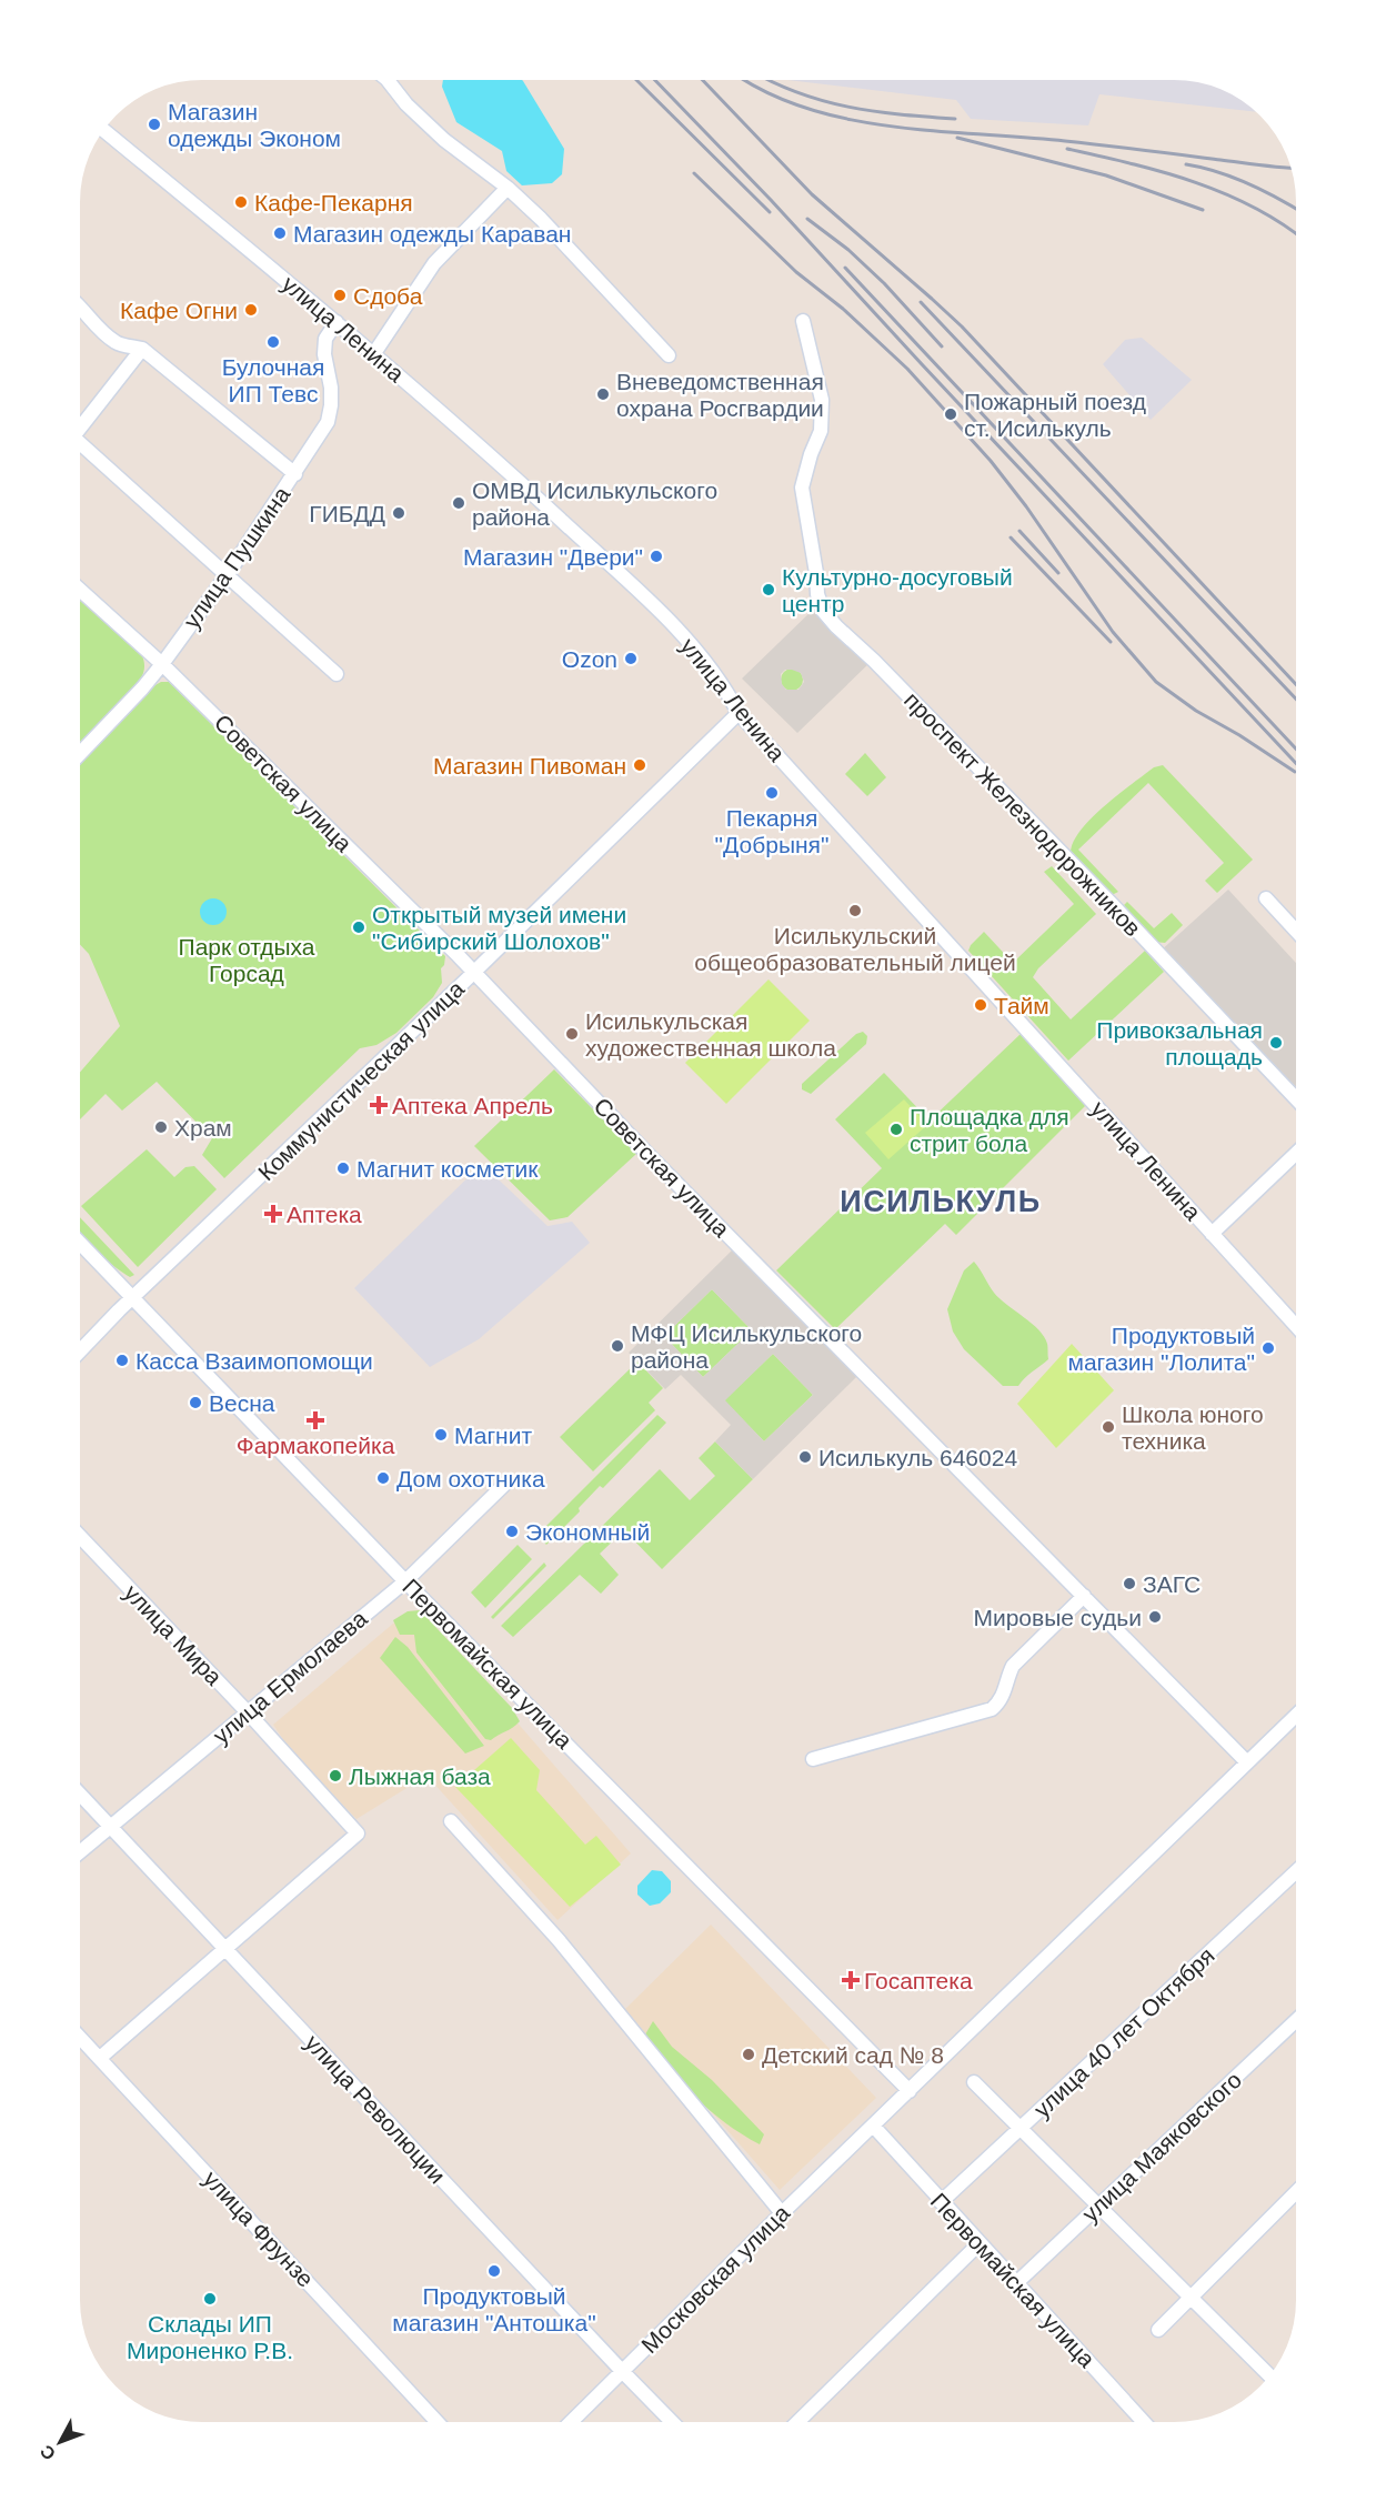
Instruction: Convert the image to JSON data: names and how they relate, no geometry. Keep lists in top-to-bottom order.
{
  "streets": {
    "street": [
      "улица Ленина",
      "улица Пушкина",
      "Советская улица",
      "проспект Железнодорожников",
      "Коммунистическая улица",
      "улица Мира",
      "Первомайская улица",
      "улица Ермолаева",
      "улица 40 лет Октября",
      "улица Революции",
      "улица Маяковского",
      "улица Фрунзе",
      "Московская улица"
    ]
  },
  "crossings": [
    ["улица Ленина", "улица Пушкина"],
    ["улица Ленина", "Коммунистическая улица"],
    ["улица Пушкина", "Советская улица"],
    ["Советская улица", "Коммунистическая улица"],
    ["Советская улица", "Московская улица"],
    ["Коммунистическая улица", "Первомайская улица"],
    ["улица Мира", "улица Ермолаева"],
    ["улица Мира", "улица Революции"],
    ["Первомайская улица", "улица Ермолаева"],
    ["Первомайская улица", "улица 40 лет Октября"],
    ["Первомайская улица", "улица Маяковского"],
    ["Первомайская улица", "Московская улица"],
    ["улица Ермолаева", "улица Революции"],
    ["улица Революции", "Московская улица"]
  ],
  "districts": ["ИСИЛЬКУЛЬ"],
  "parks": ["Парк отдыха Горсад"],
  "places": {
    "other": [
      "Магазин одежды Эконом",
      "Кафе-Пекарня",
      "Магазин одежды Караван",
      "Сдоба",
      "Кафе Огни",
      "Булочная ИП Тевс",
      "Вневедомственная охрана Росгвардии",
      "Пожарный поезд ст. Исилькуль",
      "ОМВД Исилькульского района",
      "ГИБДД",
      "Магазин \"Двери\"",
      "Культурно-досуговый центр",
      "Ozon",
      "Магазин Пивоман",
      "Пекарня \"Добрыня\"",
      "Исилькульский общеобразовательный лицей",
      "Открытый музей имени \"Сибирский Шолохов\"",
      "Тайм",
      "Исилькульская художественная школа",
      "Привокзальная площадь",
      "Храм",
      "Площадка для стрит бола",
      "Магнит косметик",
      "МФЦ Исилькульского района",
      "Продуктовый магазин \"Лолита\"",
      "Касса Взаимопомощи",
      "Весна",
      "Школа юного техника",
      "Магнит",
      "Исилькуль 646024",
      "Дом охотника",
      "Экономный",
      "ЗАГС",
      "Мировые судьи",
      "Лыжная база",
      "Детский сад № 8",
      "Продуктовый магазин \"Антошка\"",
      "Склады ИП Мироненко Р.В."
    ],
    "health": [
      "Аптека Апрель",
      "Аптека",
      "Фармакопейка",
      "Госаптека"
    ]
  },
  "north": "bottom left"
}
